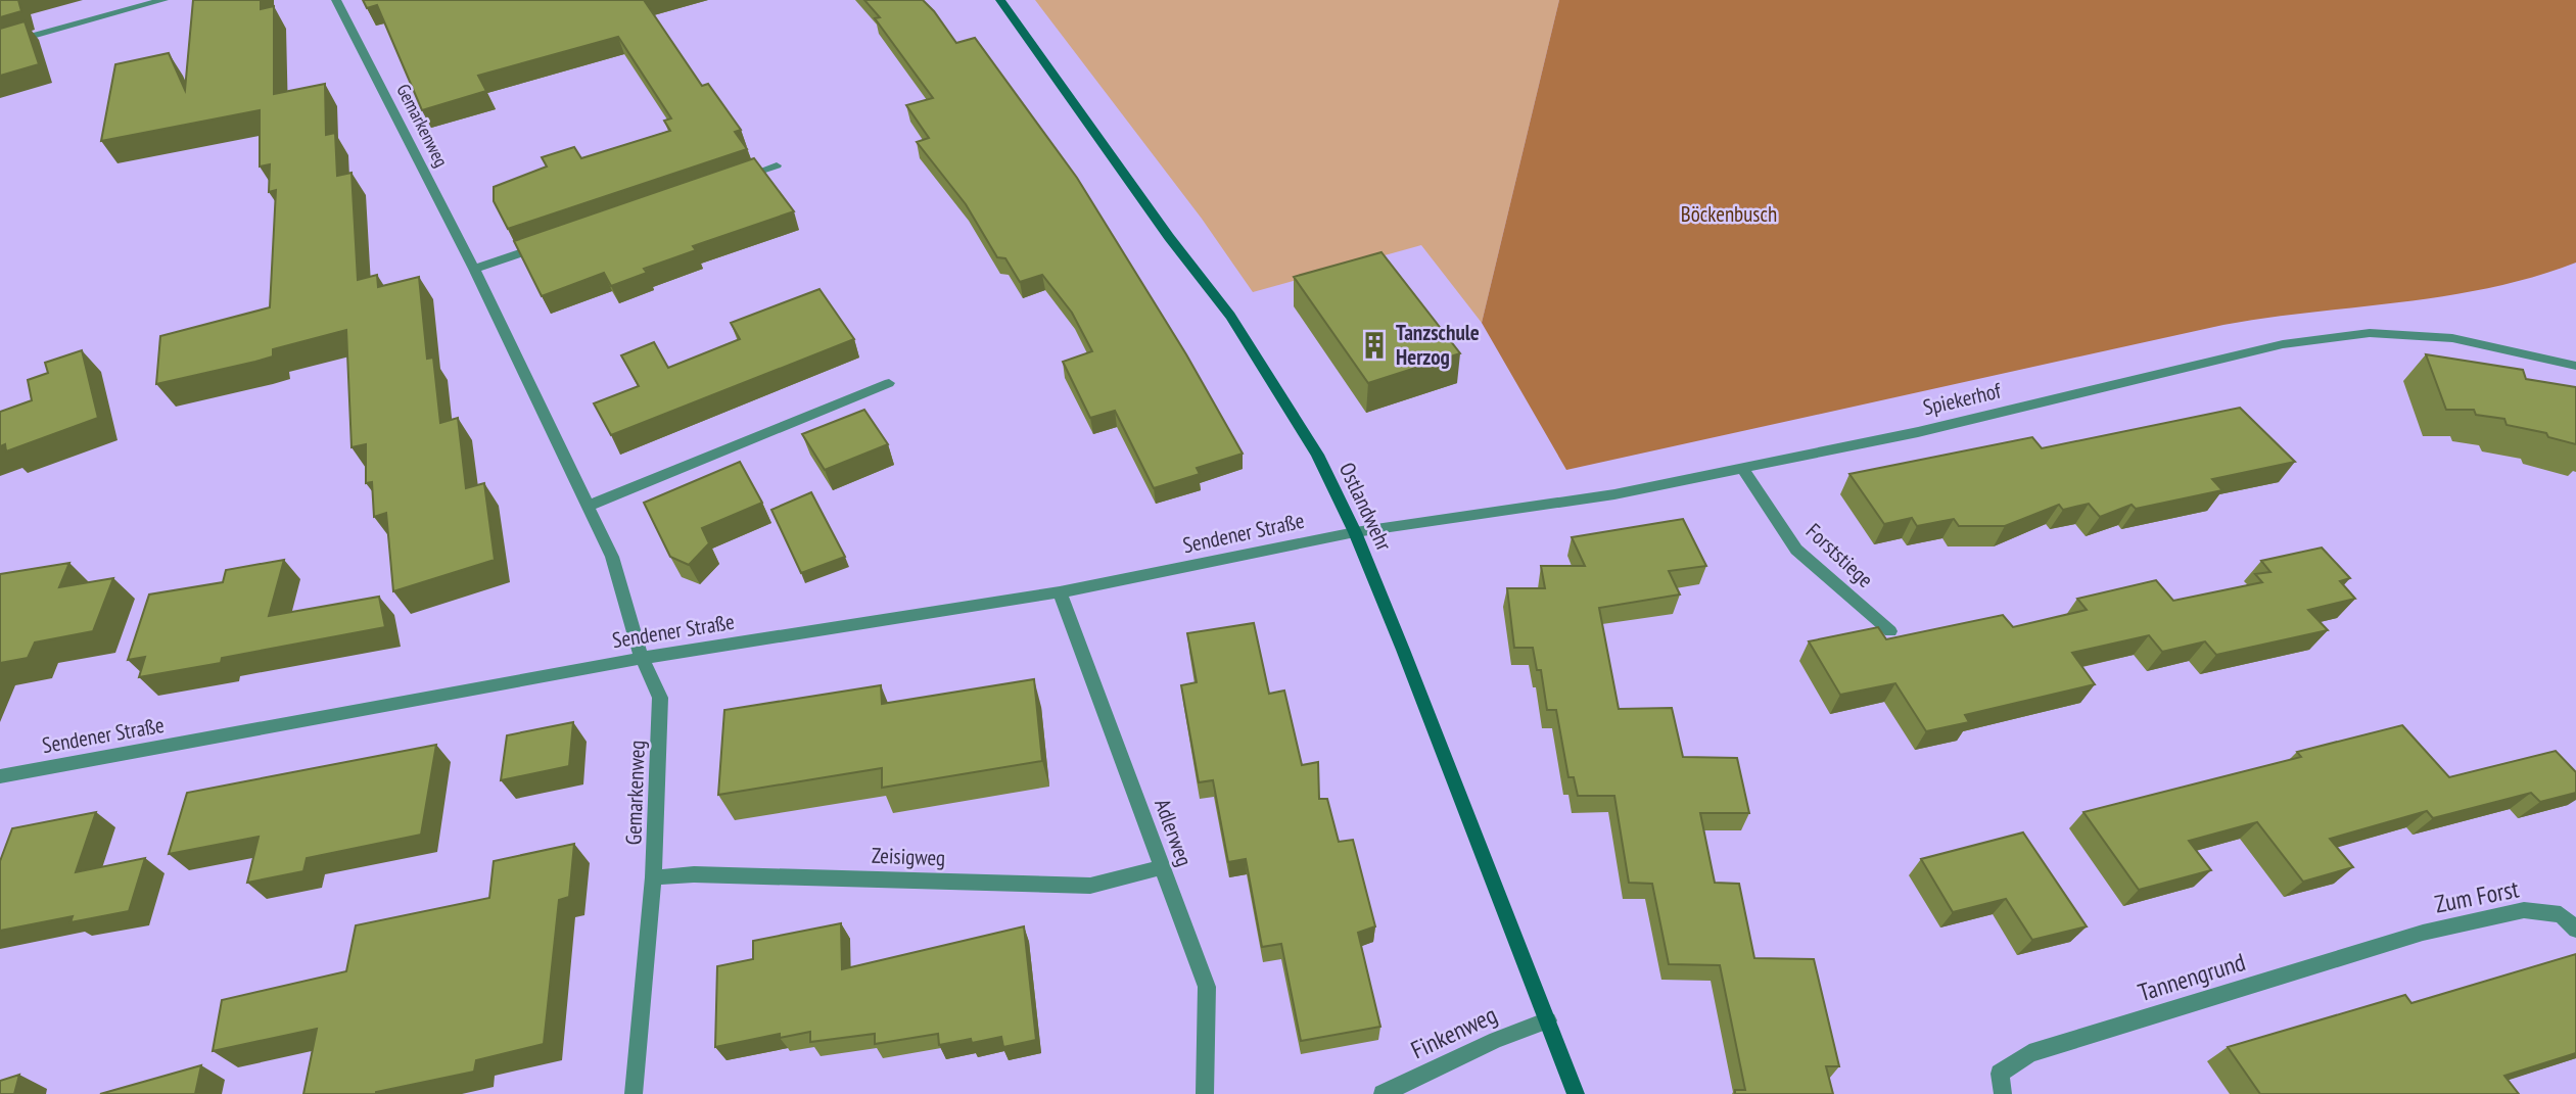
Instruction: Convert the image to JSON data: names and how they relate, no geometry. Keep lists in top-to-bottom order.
{
  "streets": {
    "street": [
      "Gemarkenweg",
      "Spiekerhof",
      "Ostlandwehr",
      "Sendener Straße",
      "Forststiege",
      "Adlerweg",
      "Zeisigweg",
      "Zum Forst",
      "Tannengrund",
      "Finkenweg"
    ]
  },
  "crossings": [
    ["Gemarkenweg", "Sendener Straße"],
    ["Gemarkenweg", "Zeisigweg"],
    ["Spiekerhof", "Ostlandwehr"],
    ["Spiekerhof", "Sendener Straße"],
    ["Spiekerhof", "Forststiege"],
    ["Ostlandwehr", "Sendener Straße"],
    ["Ostlandwehr", "Finkenweg"],
    ["Sendener Straße", "Adlerweg"],
    ["Adlerweg", "Zeisigweg"],
    ["Zum Forst", "Tannengrund"]
  ],
  "parks": ["Böckenbusch"],
  "places": {
    "building": ["Tanzschule Herzog"]
  }
}
